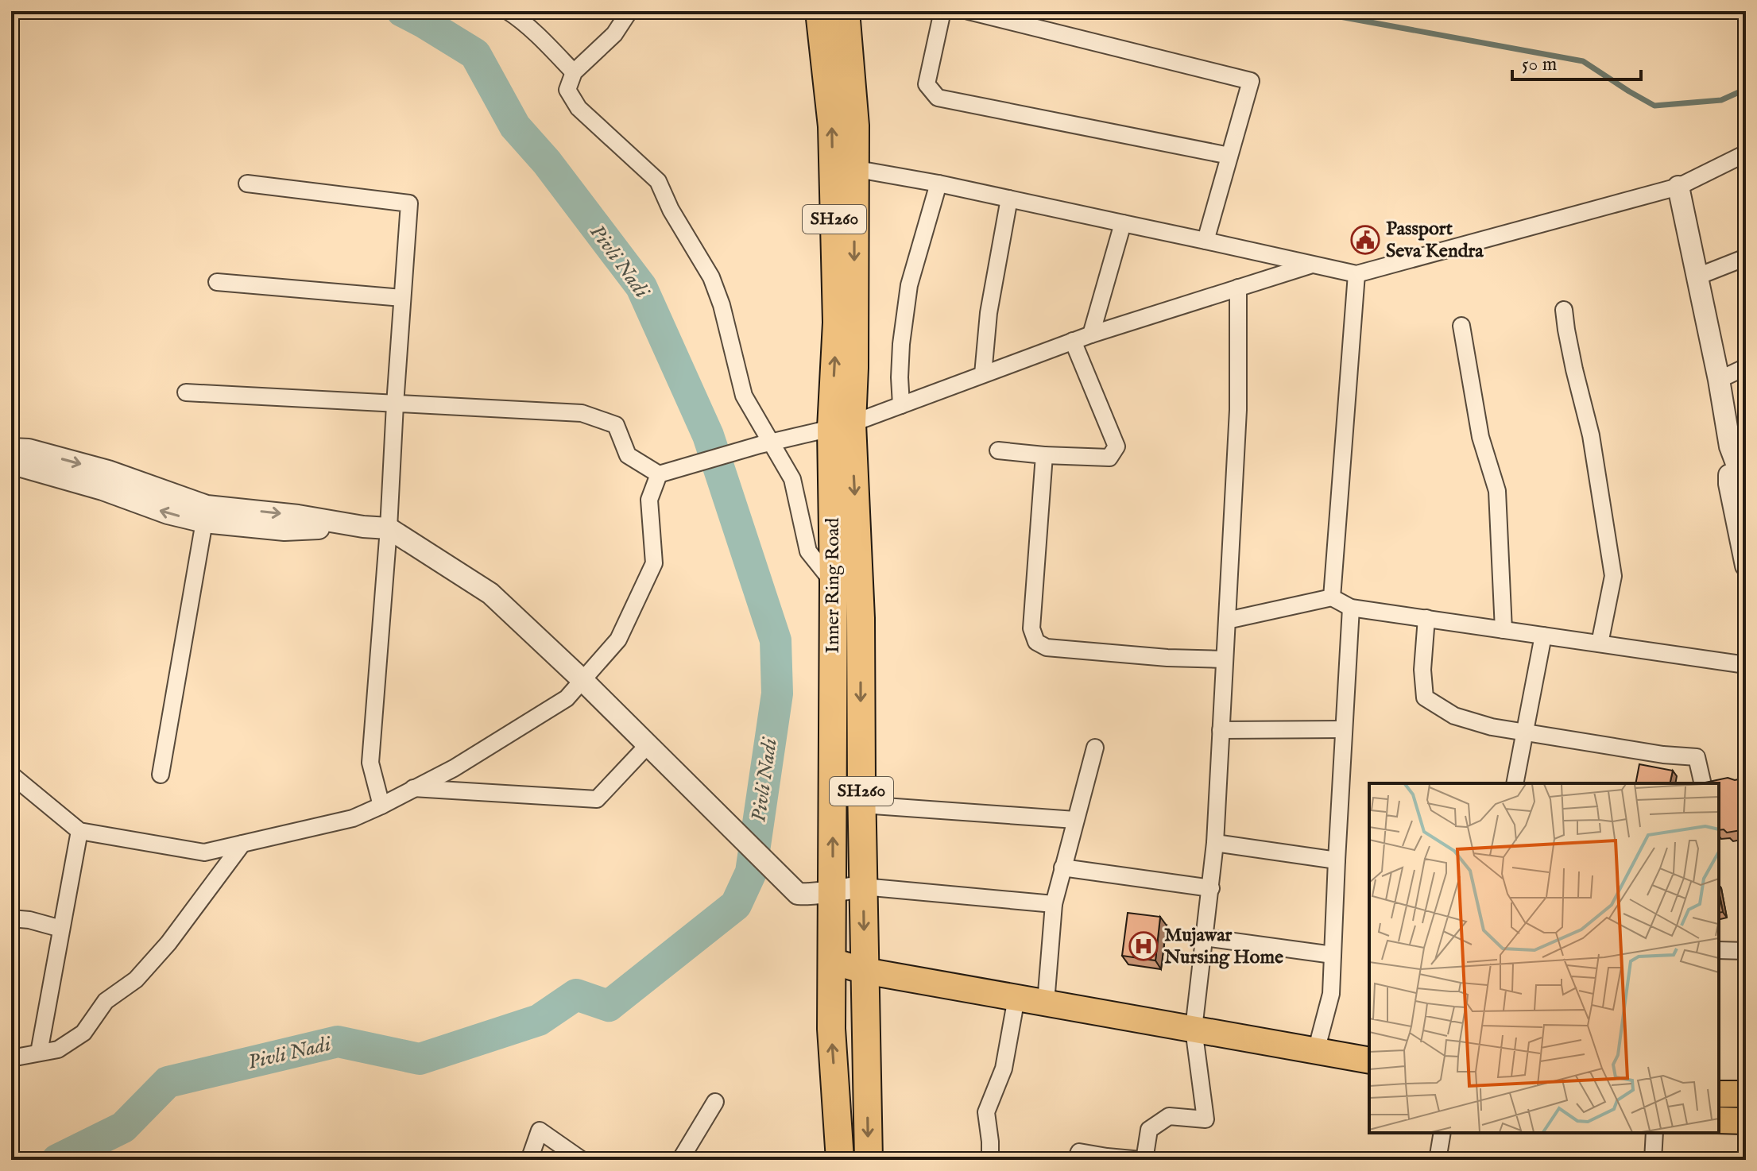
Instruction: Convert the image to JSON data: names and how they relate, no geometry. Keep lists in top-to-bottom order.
{
  "streets": {
    "highway": ["SH260", "Inner Ring Road"]
  },
  "water": ["Pivli Nadi"],
  "places": {
    "public building": ["Passport Seva Kendra"],
    "hospital": ["Mujawar Nursing Home"]
  },
  "scale_bar": "50 m"
}
